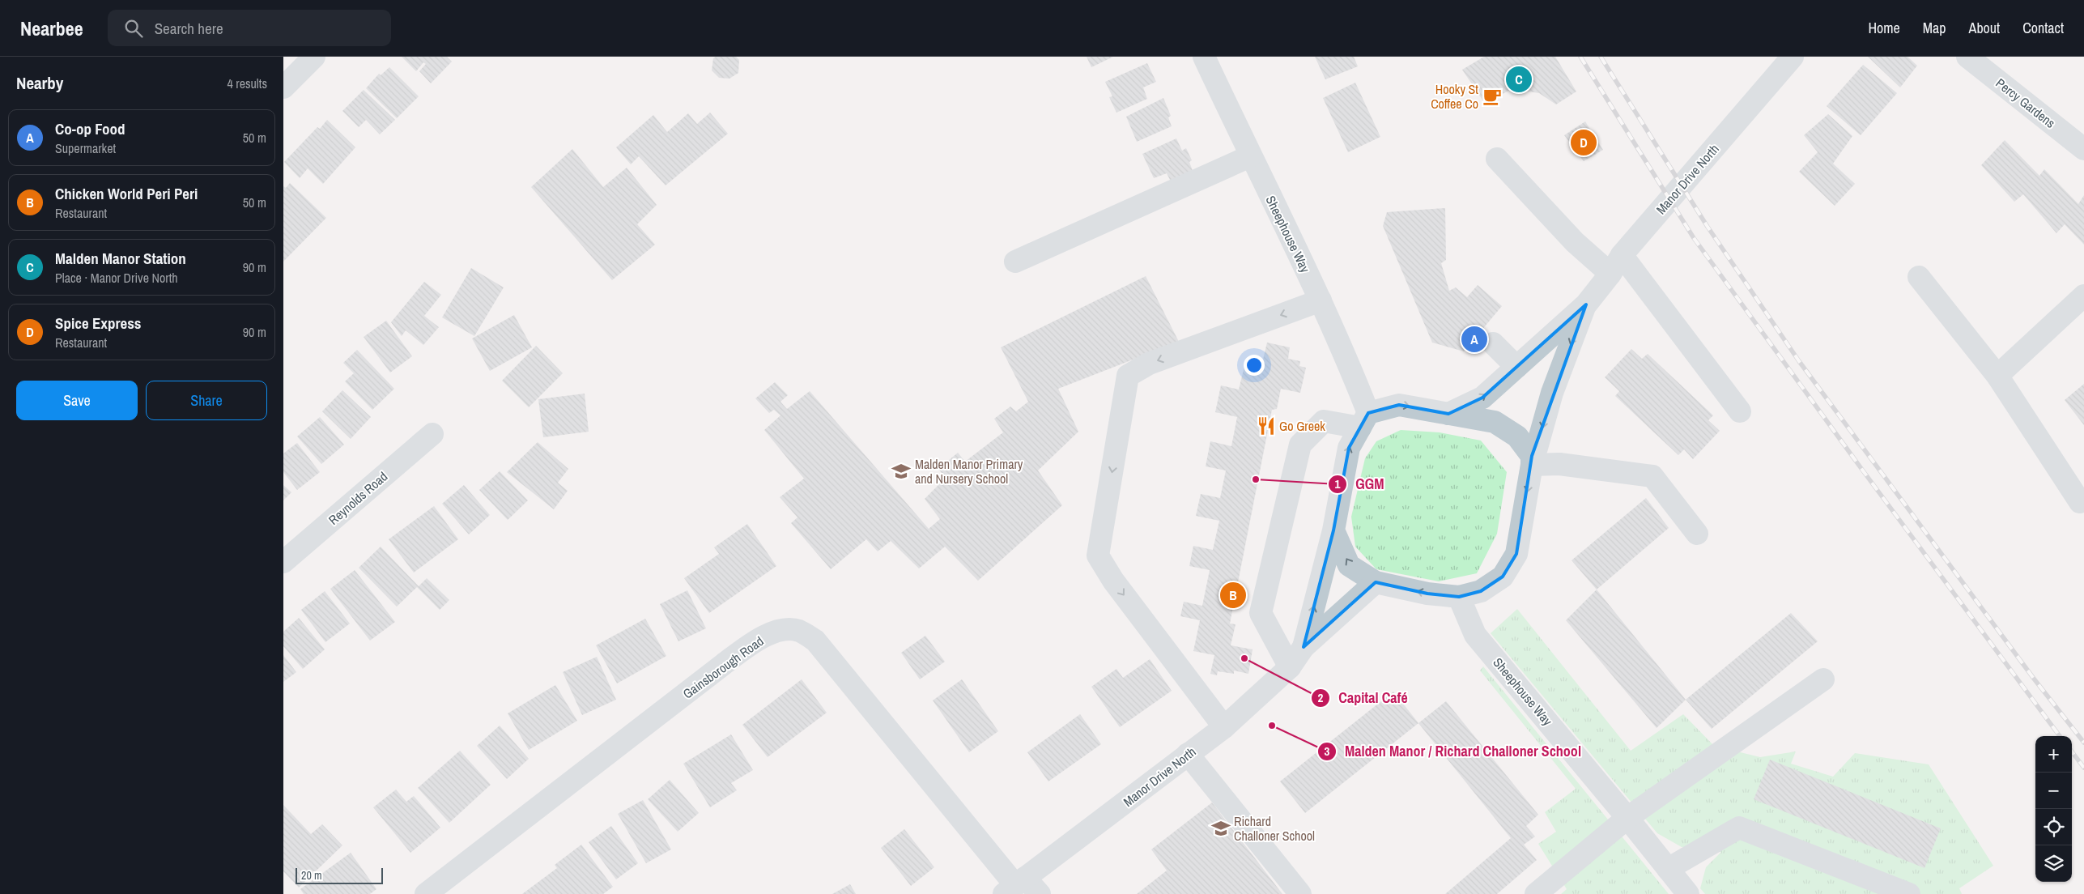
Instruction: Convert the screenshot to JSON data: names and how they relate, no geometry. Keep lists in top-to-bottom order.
{
  "streets": {
    "street": [
      "Percy Gardens",
      "Manor Drive North",
      "Sheephouse Way",
      "Reynolds Road",
      "Gainsborough Road"
    ]
  },
  "crossings": [
    ["Manor Drive North", "Sheephouse Way"],
    ["Manor Drive North", "Gainsborough Road"]
  ],
  "places": {
    "cafe": ["Hooky St Coffee Co"],
    "restaurant": ["Go Greek"],
    "school or university": ["Malden Manor Primary and Nursery School", "Richard Challoner School"],
    "other": ["GGM", "Capital Café", "Malden Manor / Richard Challoner School"]
  },
  "scale_bar": "20 m",
  "page": {
    "header": "Nearbee",
    "search": "Search here",
    "nav": [
      "Home",
      "Map",
      "About",
      "Contact"
    ],
    "heading": ["Nearby", "4 results"],
    "pins": [
      "C",
      "D",
      "A",
      "B"
    ],
    "list": [
      {
        "mark": "A",
        "name": "Co-op Food",
        "note": "Supermarket",
        "value": "50 m"
      },
      {
        "mark": "B",
        "name": "Chicken World Peri Peri",
        "note": "Restaurant",
        "value": "50 m"
      },
      {
        "mark": "C",
        "name": "Malden Manor Station",
        "note": "Place · Manor Drive North",
        "value": "90 m"
      },
      {
        "mark": "D",
        "name": "Spice Express",
        "note": "Restaurant",
        "value": "90 m"
      }
    ],
    "buttons": ["Save", "Share"],
    "map_buttons": ["+", "−"],
    "scale": "20 m"
  }
}
